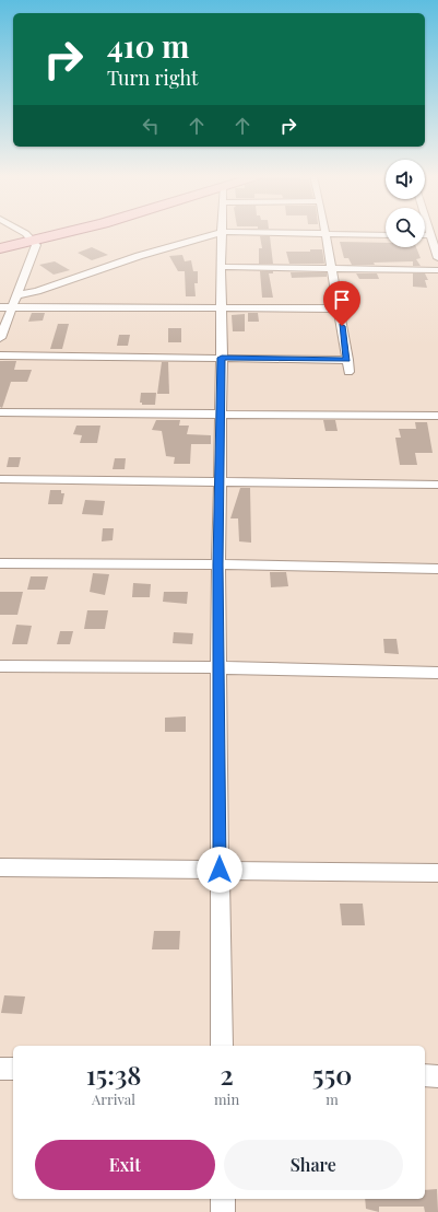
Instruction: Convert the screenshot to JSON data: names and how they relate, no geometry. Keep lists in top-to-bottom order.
{
  "page": {
    "turn": ["410 m", "Turn right"],
    "eta": [
      "15:38",
      "Arrival",
      "2",
      "min",
      "550",
      "m"
    ],
    "buttons": ["Exit", "Share"]
  }
}
